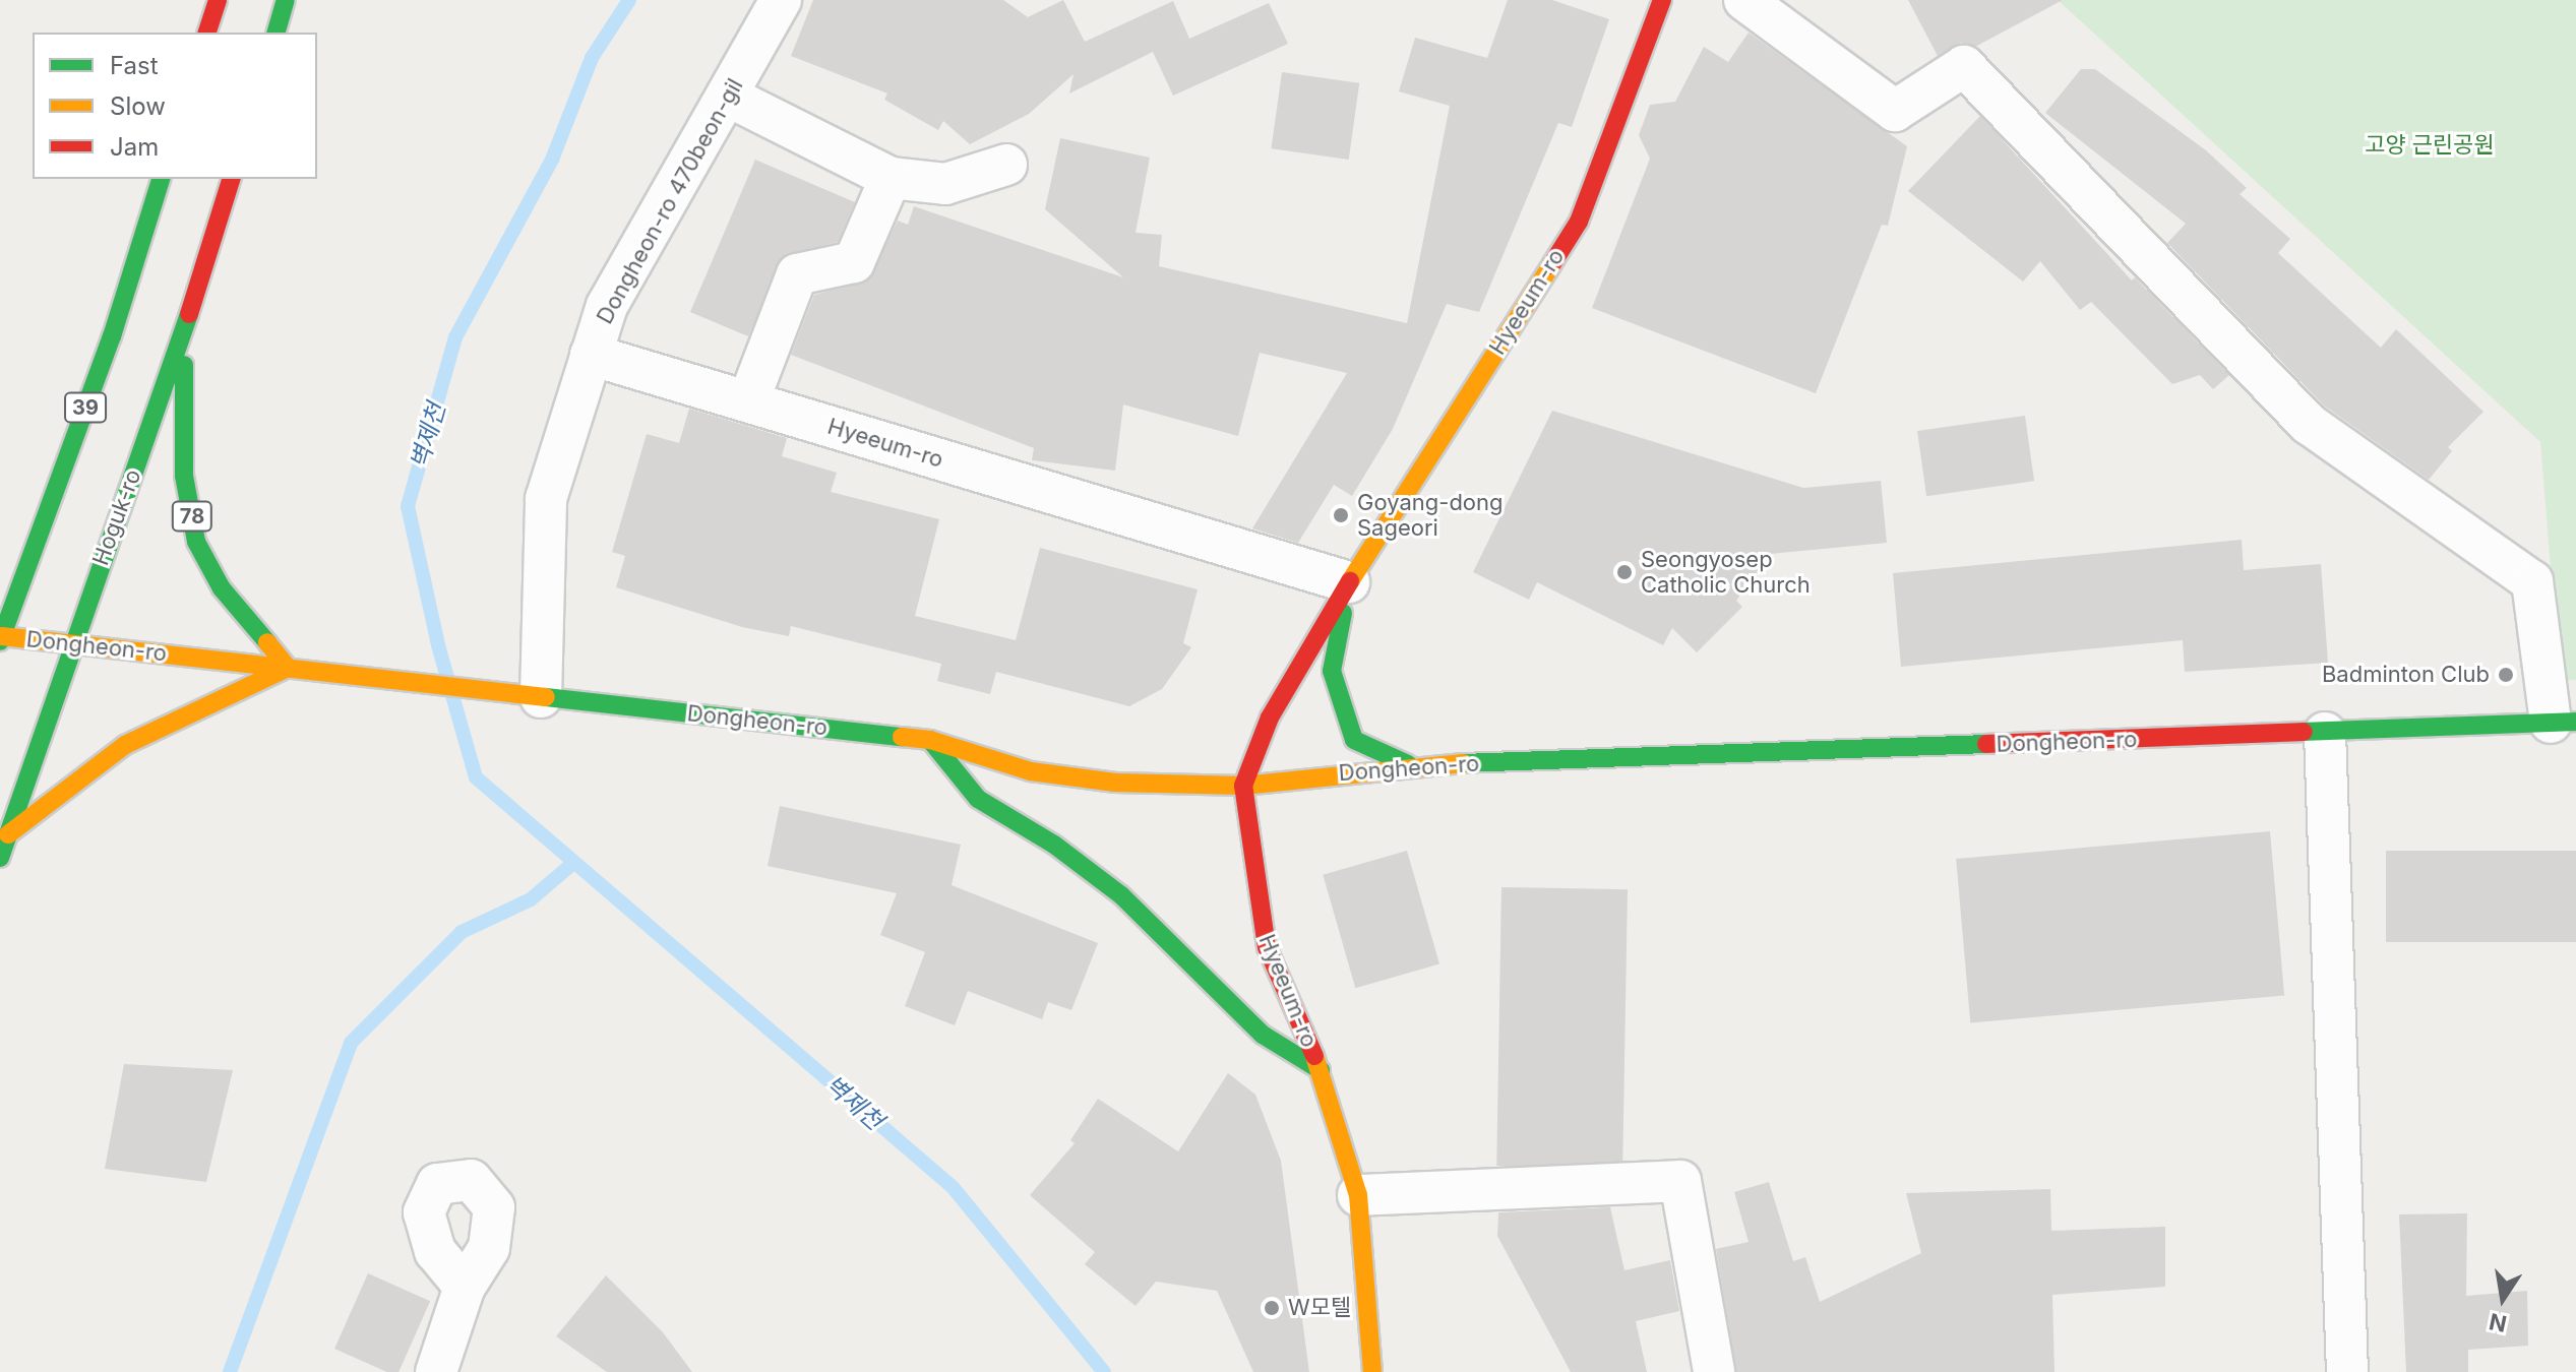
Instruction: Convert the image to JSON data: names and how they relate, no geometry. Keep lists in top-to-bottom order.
{
  "streets": {
    "main road": [
      "Hyeeum-ro",
      "39",
      "78",
      "Hoguk-ro",
      "Dongheon-ro"
    ],
    "street": ["Dongheon-ro 470beon-gil"]
  },
  "crossings": [
    ["Dongheon-ro 470beon-gil", "Hyeeum-ro"],
    ["Dongheon-ro 470beon-gil", "Dongheon-ro"],
    ["Hyeeum-ro", "Dongheon-ro"],
    ["39", "Dongheon-ro"],
    ["78", "Hoguk-ro"],
    ["78", "Dongheon-ro"],
    ["Hoguk-ro", "Dongheon-ro"]
  ],
  "water": ["벽제천"],
  "parks": ["고양 근린공원"],
  "places": [
    "Goyang-dong Sageori",
    "Seongyosep Catholic Church",
    "Badminton Club",
    "W모텔"
  ],
  "legend": ["Fast", "Slow", "Jam"],
  "north": "bottom"
}
